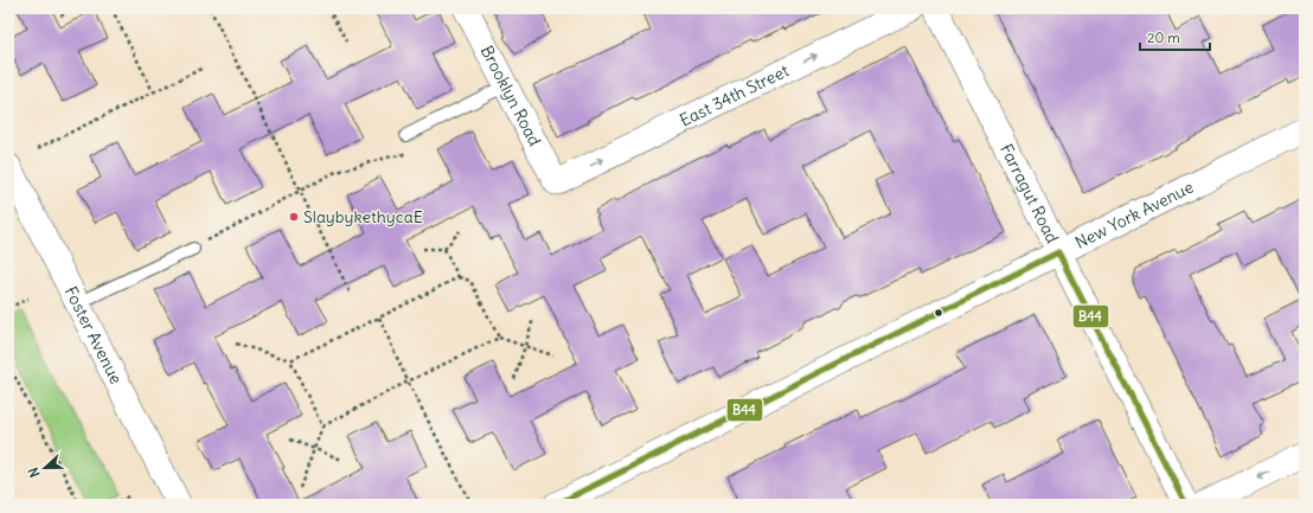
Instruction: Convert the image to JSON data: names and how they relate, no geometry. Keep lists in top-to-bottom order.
{
  "streets": {
    "street": [
      "Brooklyn Road",
      "East 34th Street",
      "Farragut Road",
      "New York Avenue",
      "Foster Avenue"
    ]
  },
  "crossings": [
    ["Brooklyn Road", "East 34th Street"],
    ["Farragut Road", "New York Avenue"]
  ],
  "one_way": ["East 34th Street"],
  "places": ["SlaybykethycaE"],
  "lines": ["transit line B44"],
  "scale_bar": "20 m",
  "north": "left"
}
